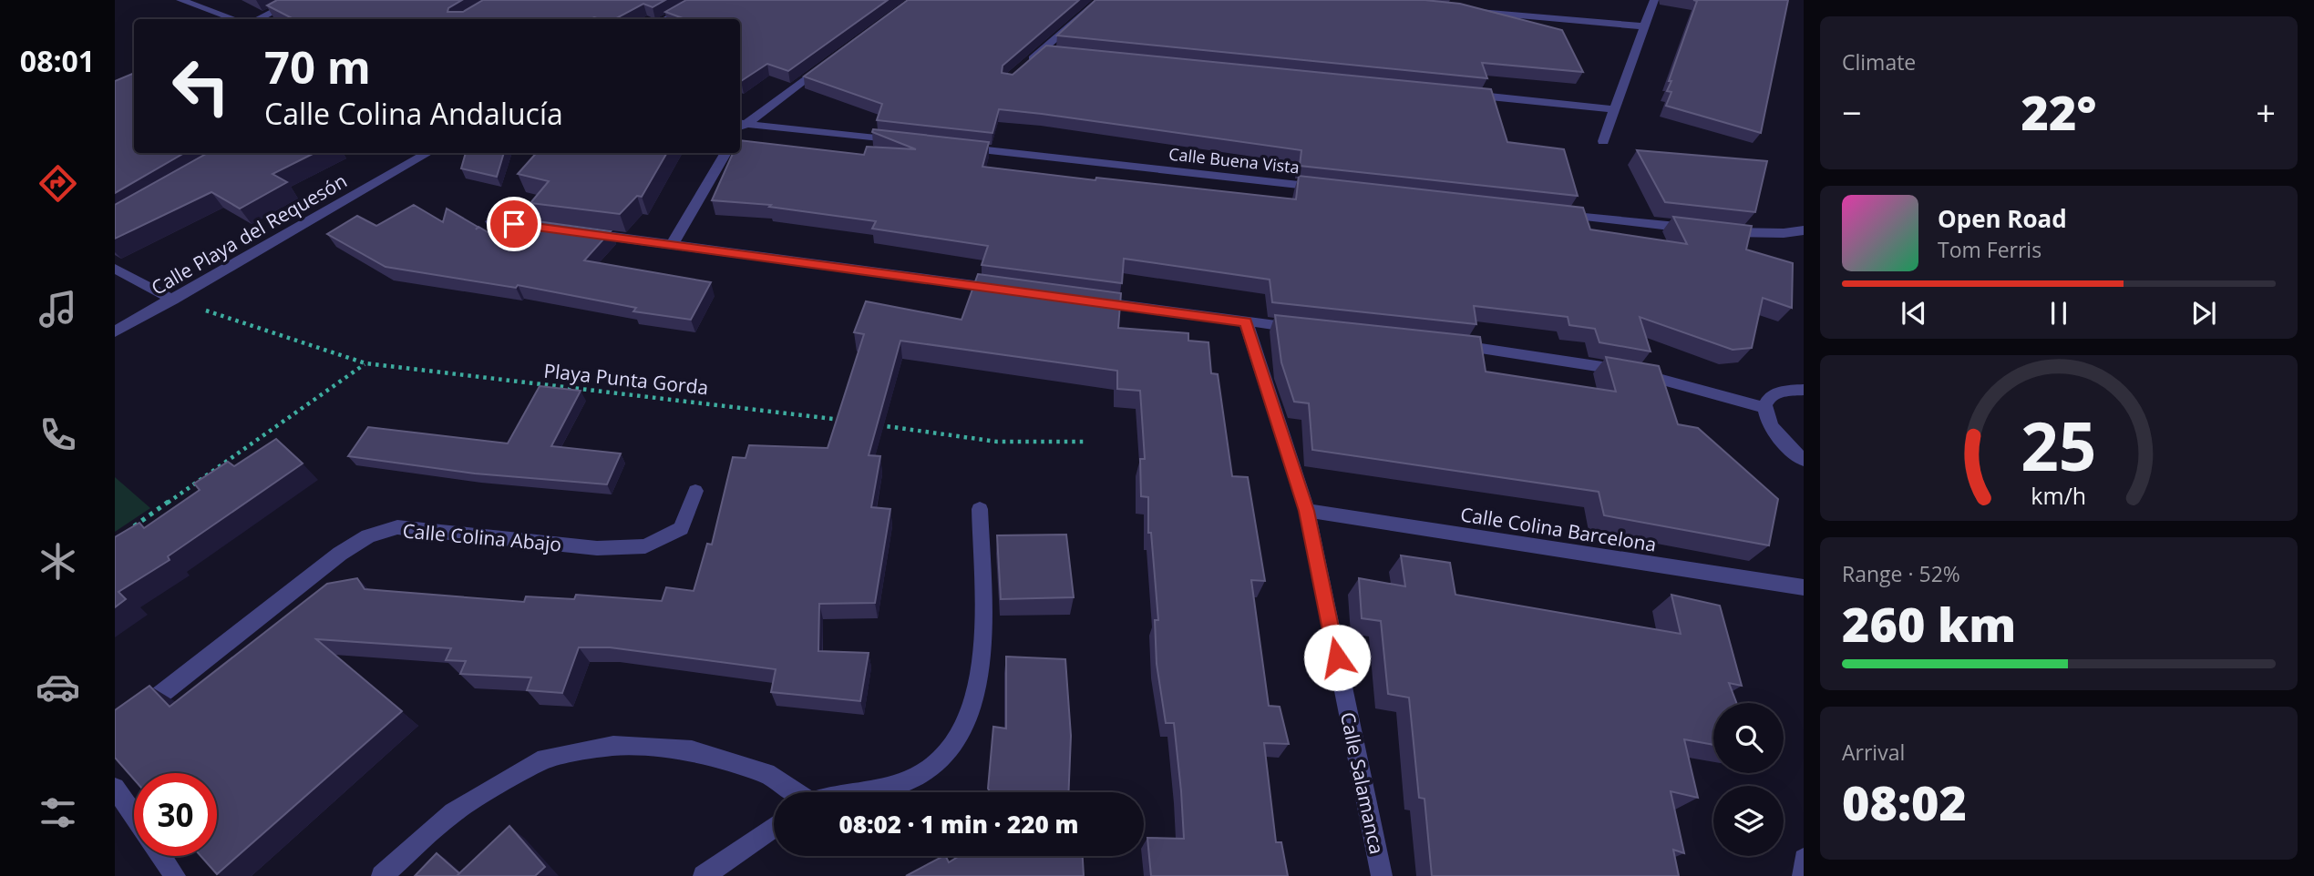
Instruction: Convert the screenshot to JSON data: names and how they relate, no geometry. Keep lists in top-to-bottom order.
{
  "streets": {
    "street": [
      "Calle Buena Vista",
      "Calle Playa del Requesón",
      "Calle Colina Barcelona",
      "Calle Colina Abajo",
      "Calle Salamanca"
    ],
    "path": ["Playa Punta Gorda"]
  },
  "crossings": [
    ["Calle Playa del Requesón", "Playa Punta Gorda"],
    ["Calle Colina Barcelona", "Calle Salamanca"]
  ],
  "page": {
    "tabs": "08:01",
    "tile": [
      "Climate",
      ["Range · 52%", "260 km"],
      ["Arrival", "08:02"]
    ],
    "turn": ["70 m", "Calle Colina Andalucía"],
    "heat": ["−", "22°", "+"],
    "song": ["Open Road", "Tom Ferris"],
    "limit": "30",
    "trip": "08:02 · 1 min · 220 m",
    "gauge": ["25", "km/h"]
  }
}
